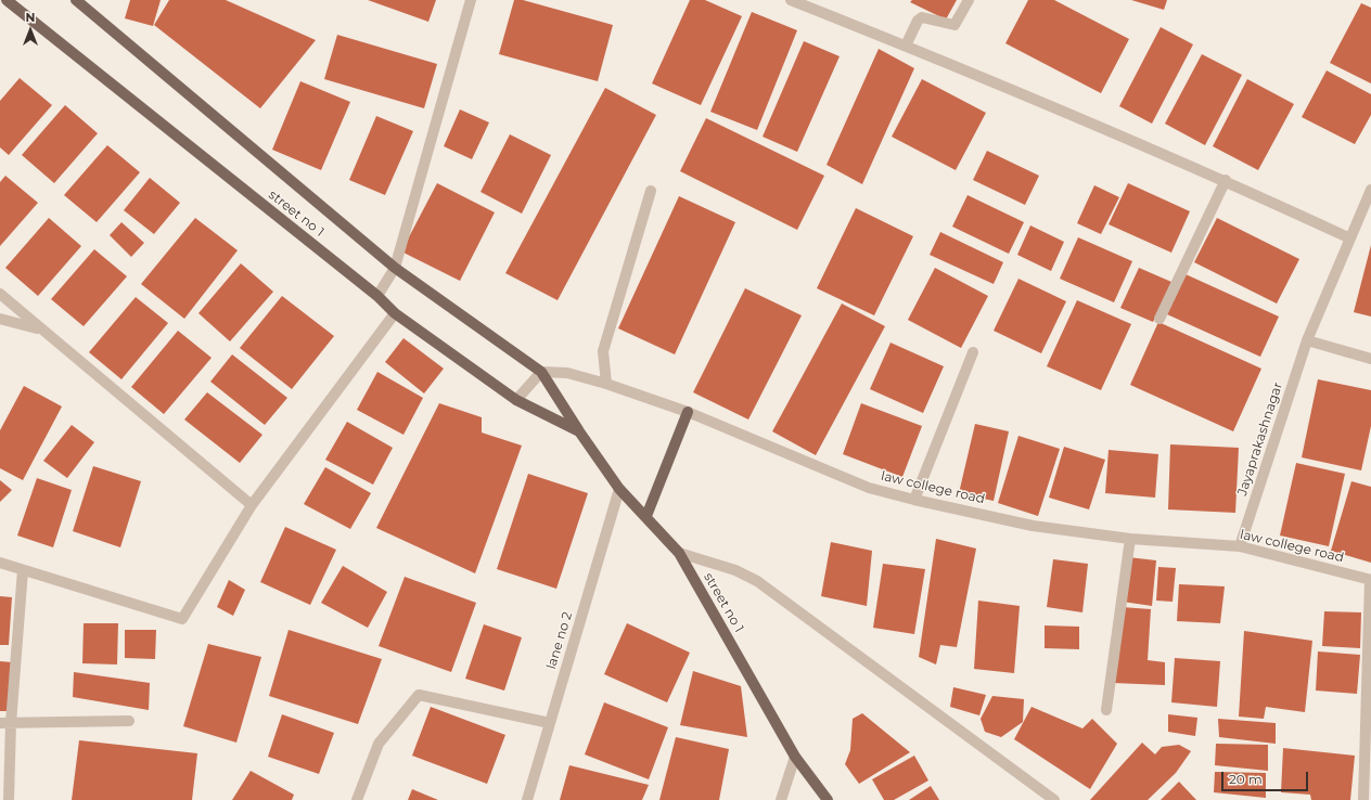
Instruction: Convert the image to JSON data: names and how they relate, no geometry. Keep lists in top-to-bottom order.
{
  "streets": {
    "main road": ["street no 1"],
    "street": ["Jayaprakashnagar", "law college road", "lane no 2"]
  },
  "crossings": [
    ["street no 1", "law college road"],
    ["street no 1", "lane no 2"],
    ["Jayaprakashnagar", "law college road"]
  ],
  "scale_bar": "20 m",
  "north": "top"
}
